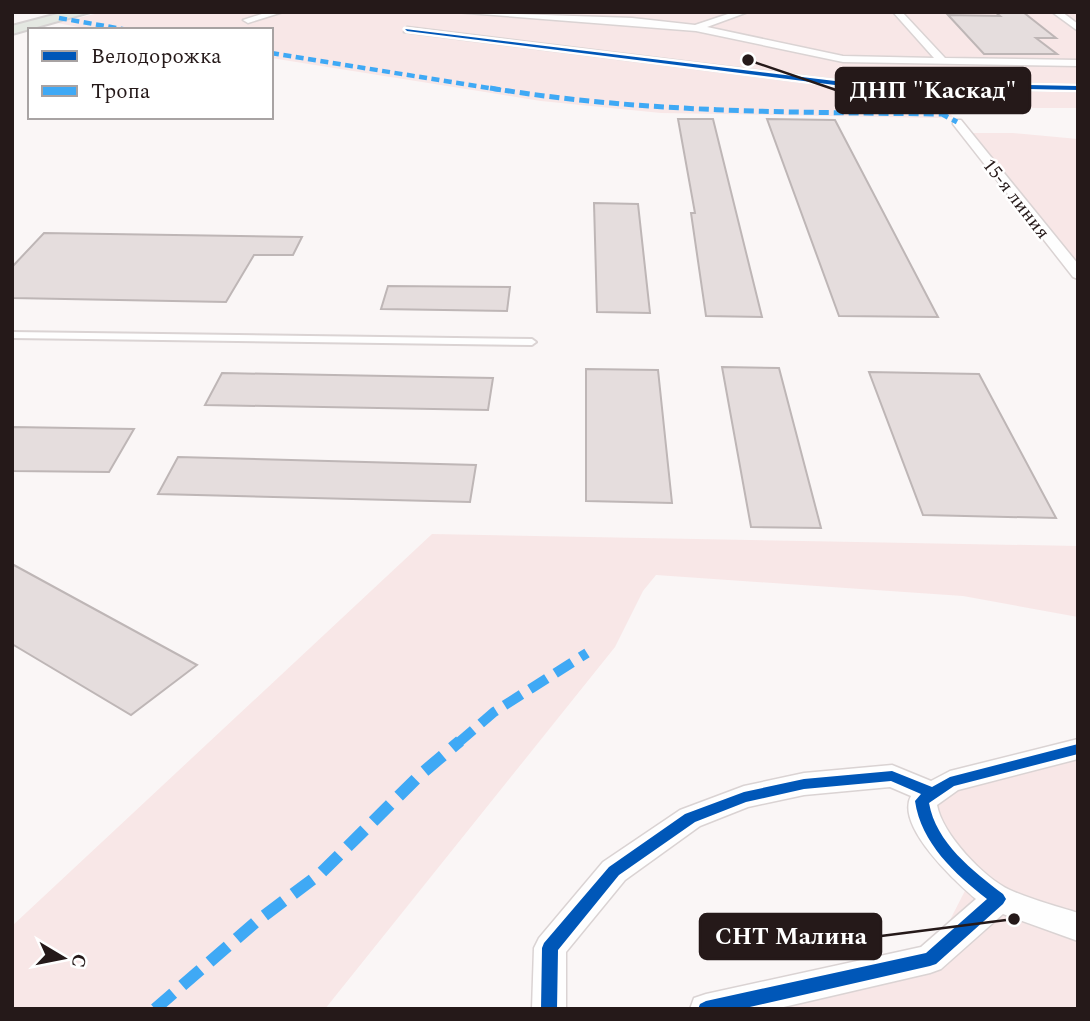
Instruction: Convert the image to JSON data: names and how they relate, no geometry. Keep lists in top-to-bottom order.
{
  "streets": {
    "street": ["15-я линия"]
  },
  "places": ["ДНП \"Каскад\"", "СНТ Малина"],
  "legend": ["Велодорожка", "Тропа"],
  "north": "right"
}
